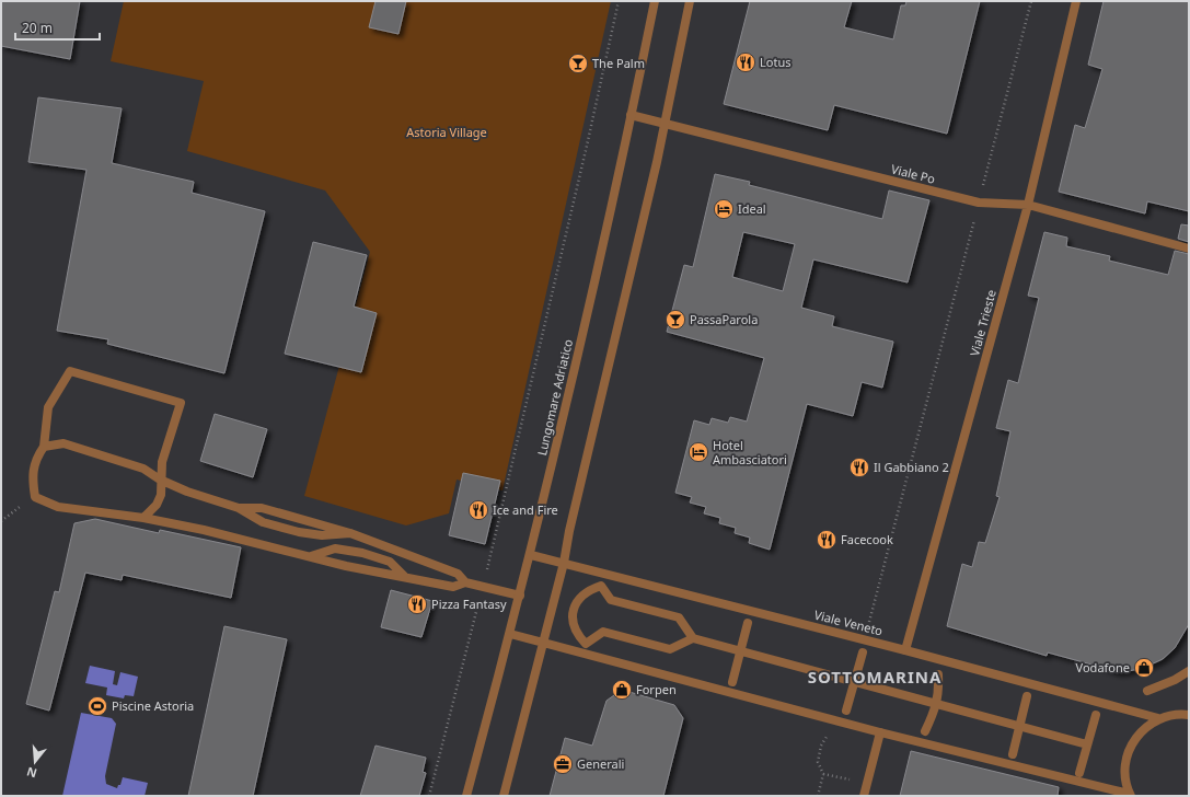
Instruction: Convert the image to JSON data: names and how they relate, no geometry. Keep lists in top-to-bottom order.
{
  "streets": {
    "street": [
      "Viale Po",
      "Viale Trieste",
      "Lungomare Adriatico",
      "Viale Veneto"
    ]
  },
  "crossings": [
    ["Viale Po", "Viale Trieste"],
    ["Viale Po", "Lungomare Adriatico"],
    ["Viale Trieste", "Viale Veneto"],
    ["Lungomare Adriatico", "Viale Veneto"]
  ],
  "districts": ["SOTTOMARINA"],
  "parks": ["Astoria Village"],
  "places": {
    "restaurant": [
      "Lotus",
      "Il Gabbiano 2",
      "Ice and Fire",
      "Facecook",
      "Pizza Fantasy"
    ],
    "bar": ["The Palm", "PassaParola"],
    "hotel": ["Ideal", "Hotel Ambasciatori"],
    "shop": ["Vodafone", "Forpen"],
    "sports": ["Piscine Astoria"],
    "office": ["Generali"]
  },
  "scale_bar": "20 m",
  "north": "bottom"
}
